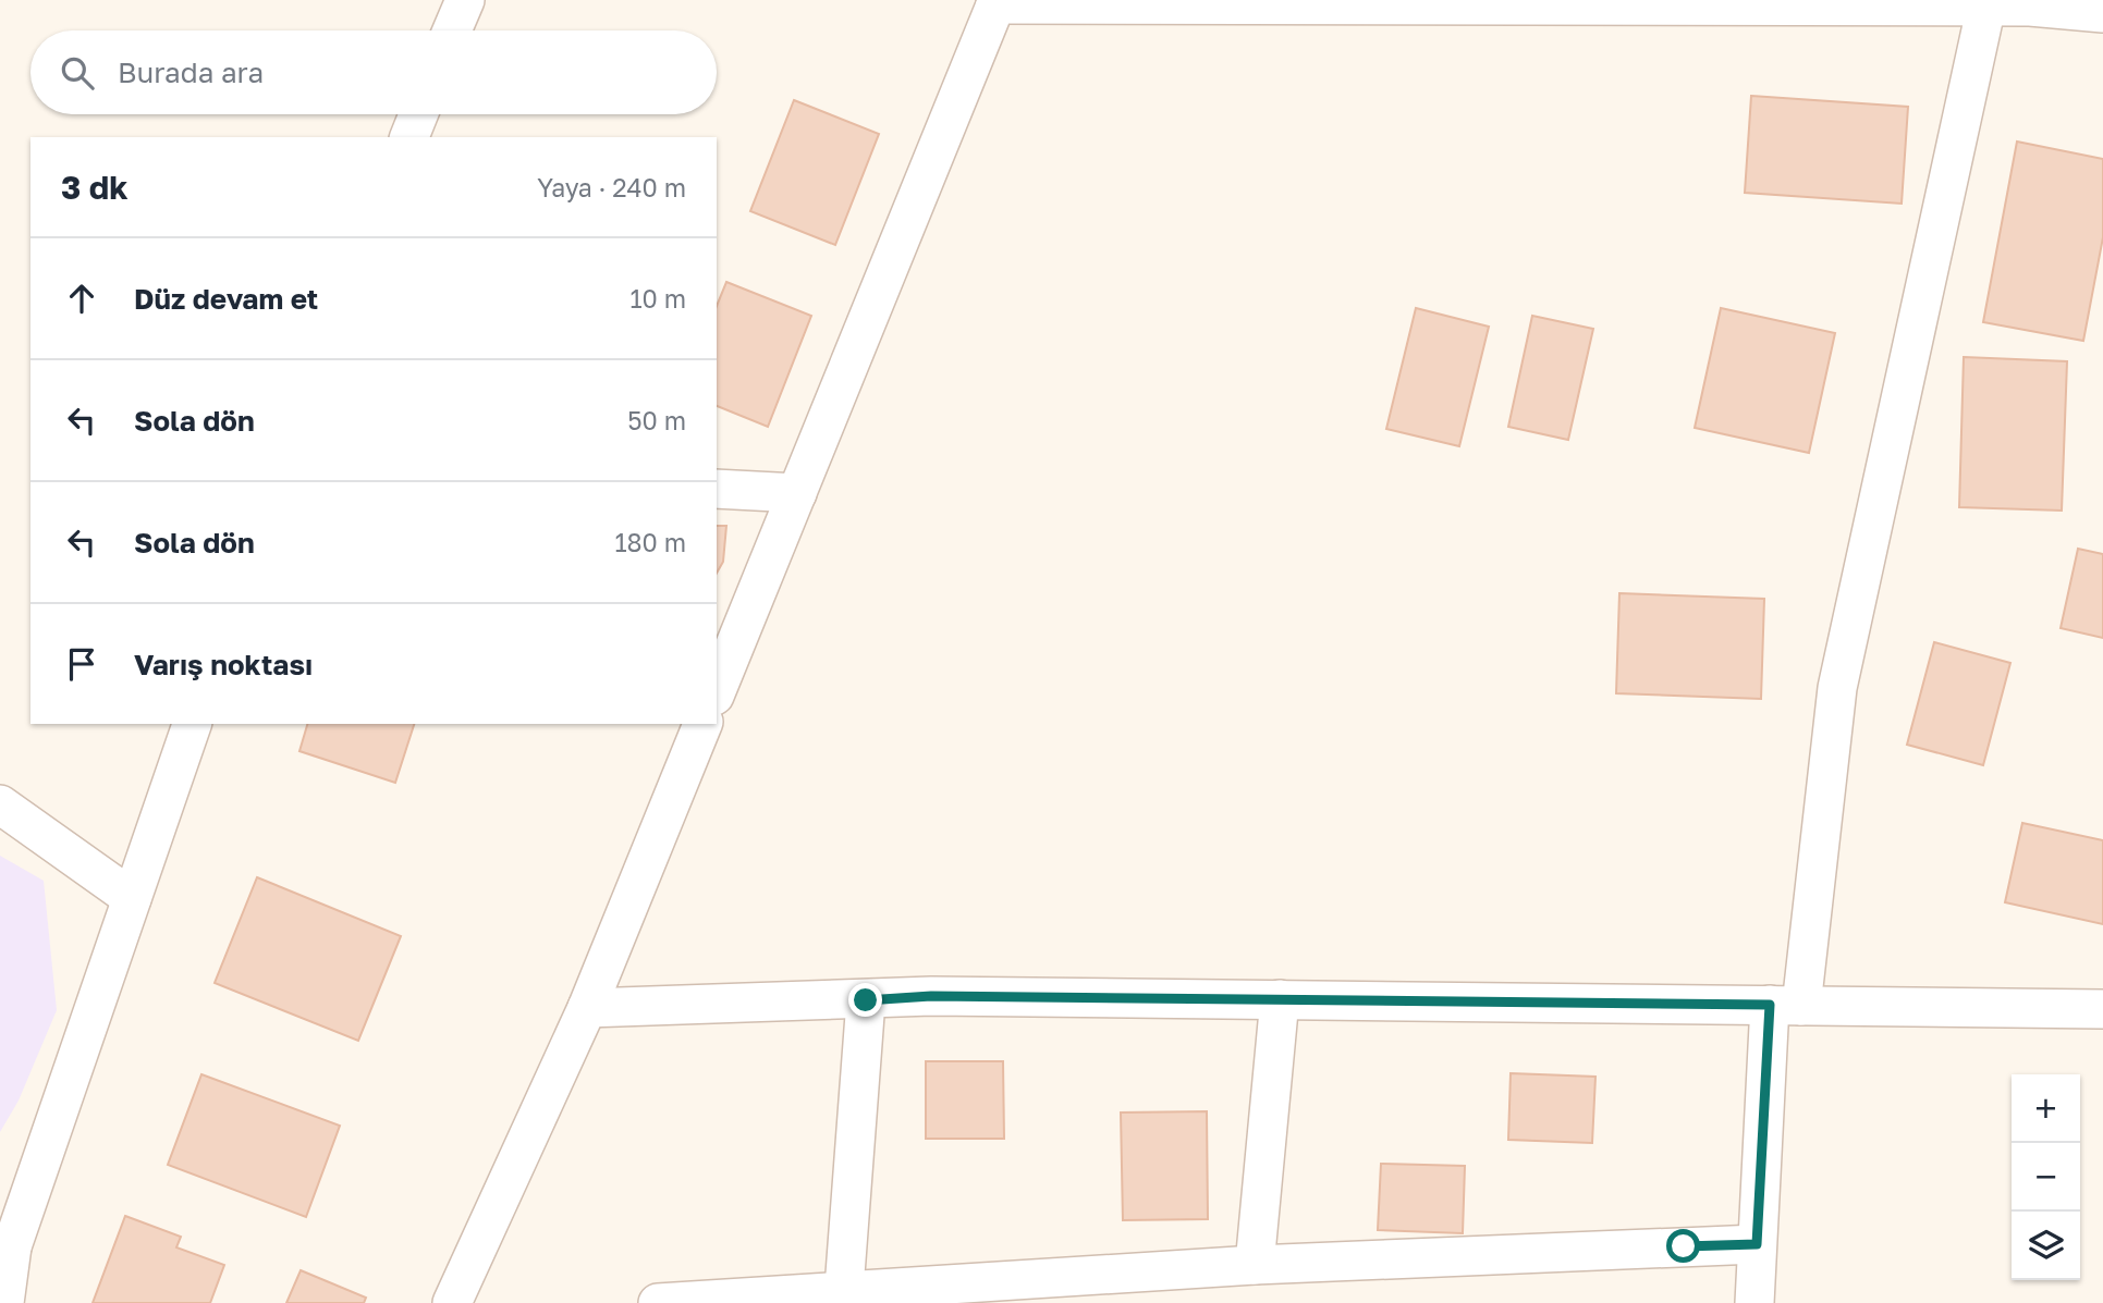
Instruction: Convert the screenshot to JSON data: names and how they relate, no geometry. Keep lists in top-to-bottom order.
{
  "page": {
    "search": "Burada ara",
    "heading": ["3 dk", "Yaya · 240 m"],
    "list": [
      ["Düz devam et", "10 m"],
      ["Sola dön", "50 m"],
      ["Sola dön", "180 m"],
      "Varış noktası"
    ],
    "map_buttons": ["+", "−"]
  }
}
